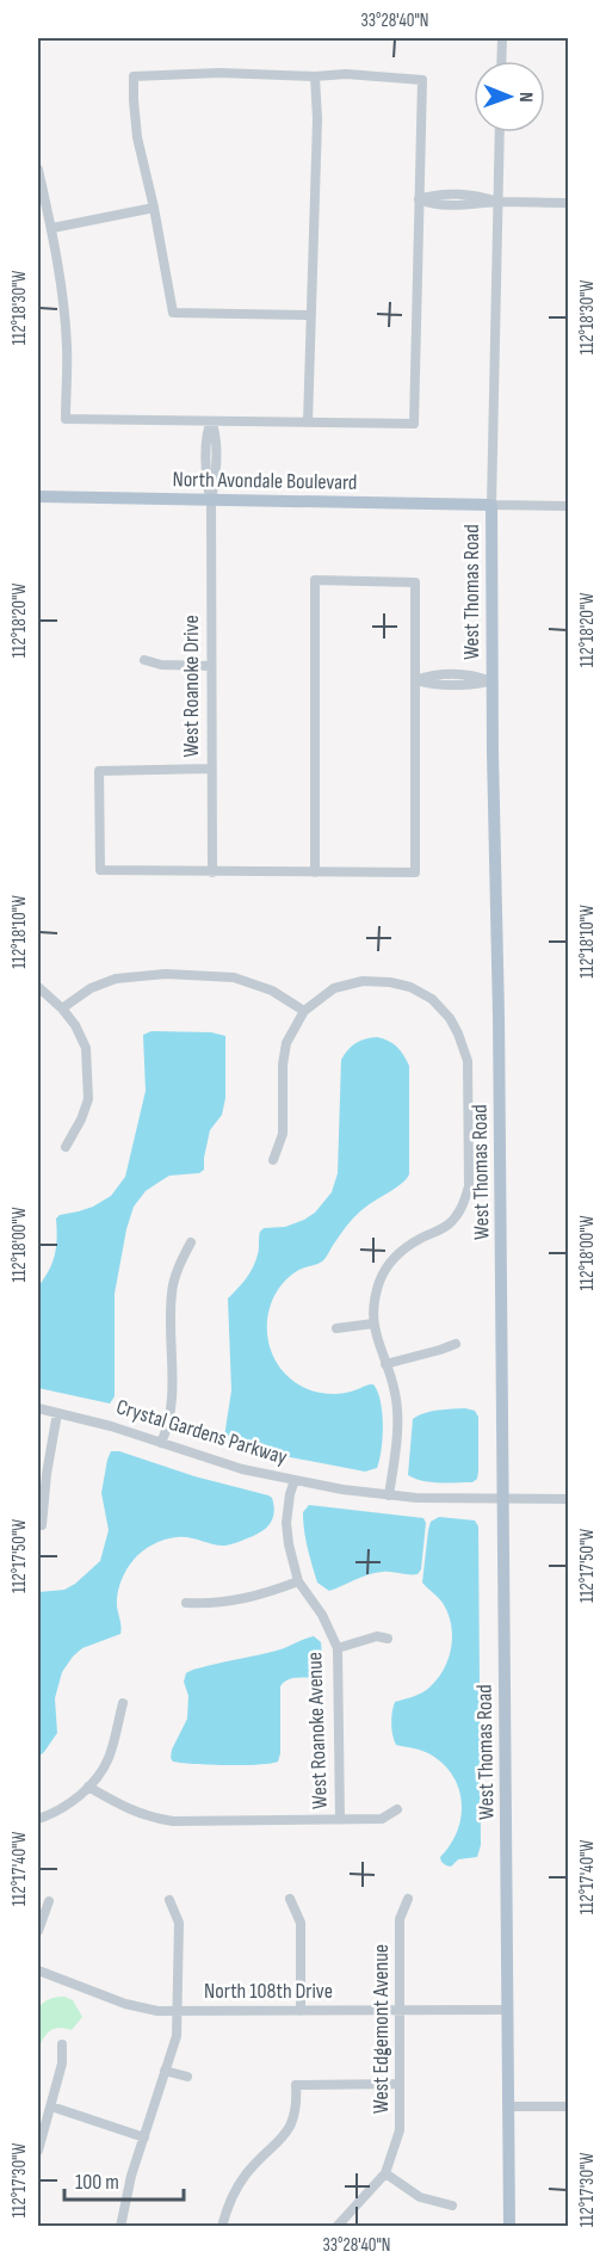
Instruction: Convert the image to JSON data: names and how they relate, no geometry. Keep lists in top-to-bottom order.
{
  "streets": {
    "main road": ["North Avondale Boulevard", "West Thomas Road"],
    "street": [
      "West Roanoke Drive",
      "Crystal Gardens Parkway",
      "West Roanoke Avenue",
      "North 108th Drive",
      "West Edgemont Avenue"
    ]
  },
  "crossings": [
    ["North Avondale Boulevard", "West Thomas Road"],
    ["North Avondale Boulevard", "West Roanoke Drive"],
    ["West Thomas Road", "Crystal Gardens Parkway"],
    ["West Thomas Road", "North 108th Drive"],
    ["Crystal Gardens Parkway", "West Roanoke Avenue"],
    ["North 108th Drive", "West Edgemont Avenue"]
  ],
  "scale_bar": "100 m",
  "north": "right",
  "coordinates": [
    "33°28'40\"N",
    "112°18'30\"W",
    "112°18'20\"W",
    "112°18'10\"W",
    "112°18'00\"W",
    "112°17'50\"W",
    "112°17'40\"W",
    "112°17'30\"W"
  ]
}
